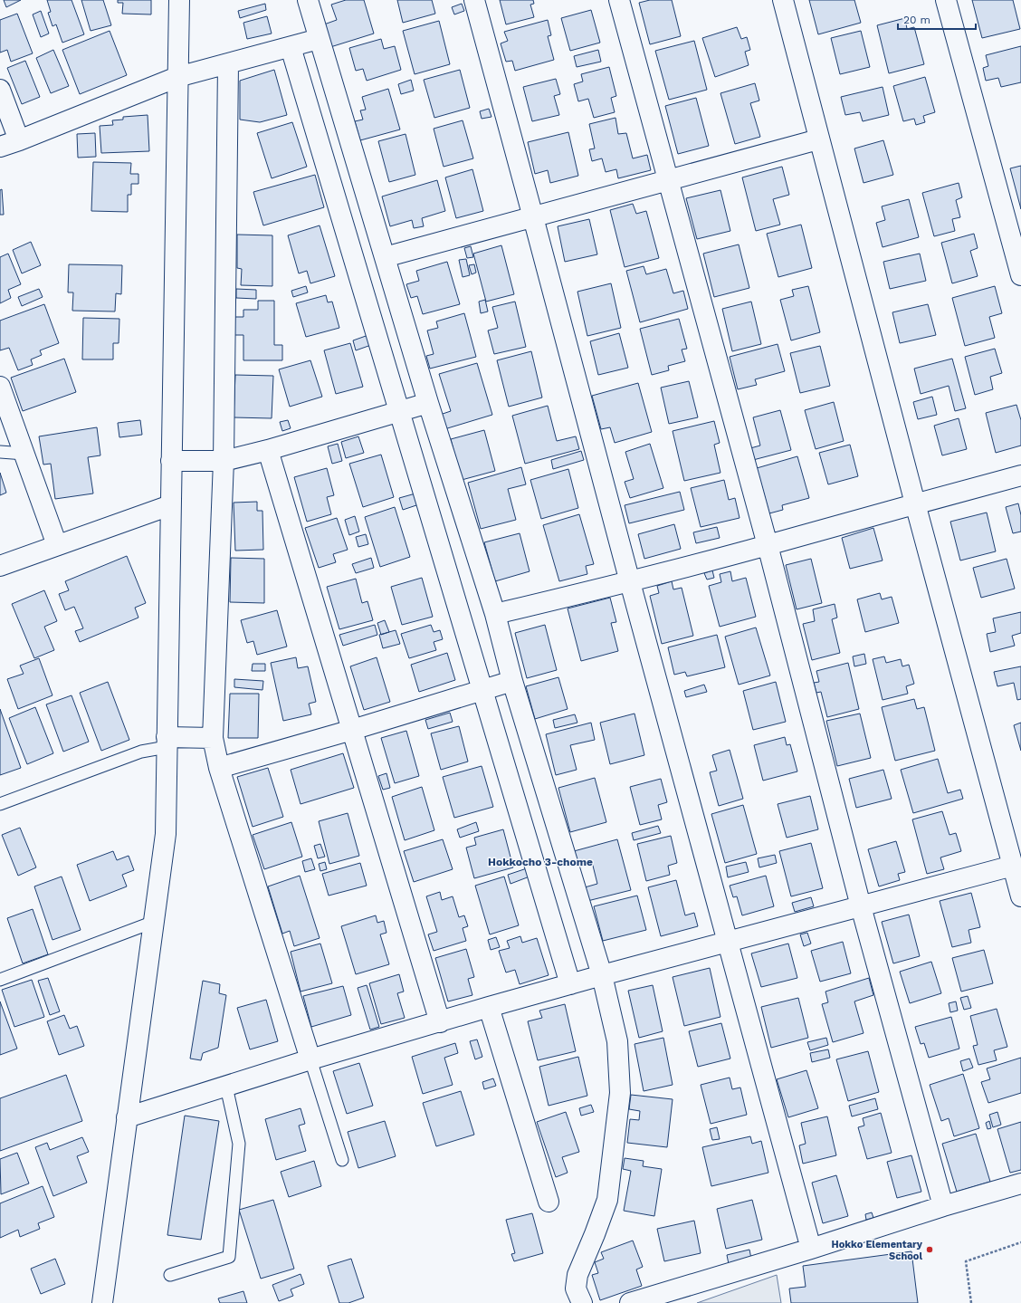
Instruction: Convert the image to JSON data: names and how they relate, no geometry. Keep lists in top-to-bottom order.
{
  "districts": ["Hokkocho 3-chome"],
  "places": ["Hokko Elementary School"],
  "scale_bar": "20 m"
}
